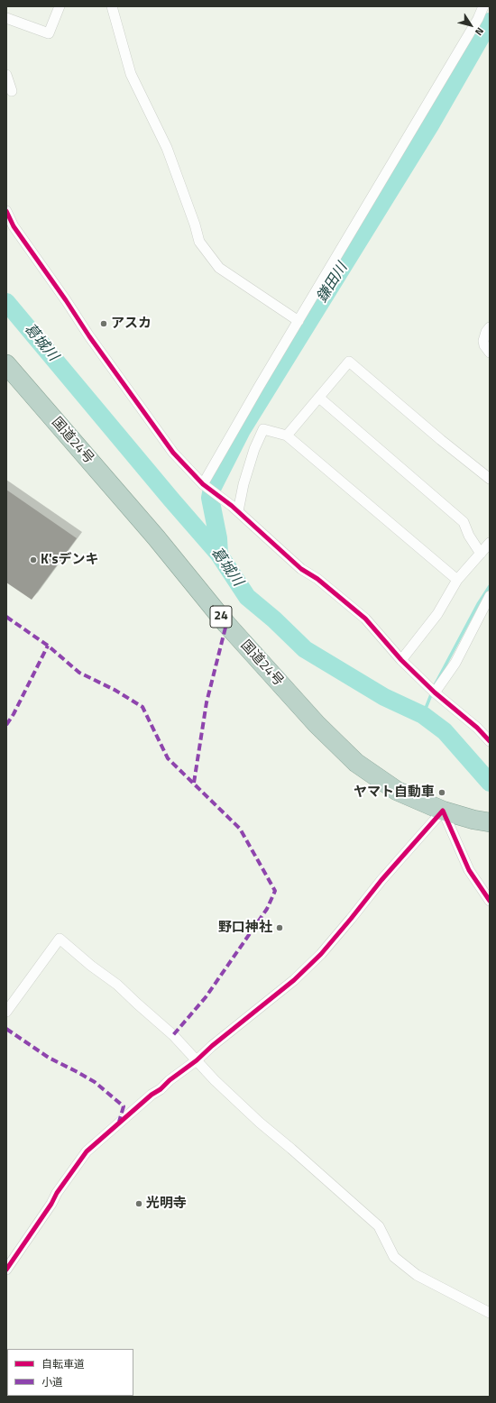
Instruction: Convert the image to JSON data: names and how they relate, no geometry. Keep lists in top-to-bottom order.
{
  "streets": {
    "highway": ["国道24号", "24"]
  },
  "water": ["鎌田川", "葛城川"],
  "places": [
    "アスカ",
    "K'sデンキ",
    "ヤマト自動車",
    "野口神社",
    "光明寺"
  ],
  "legend": ["自転車道", "小道"],
  "north": "bottom right"
}
